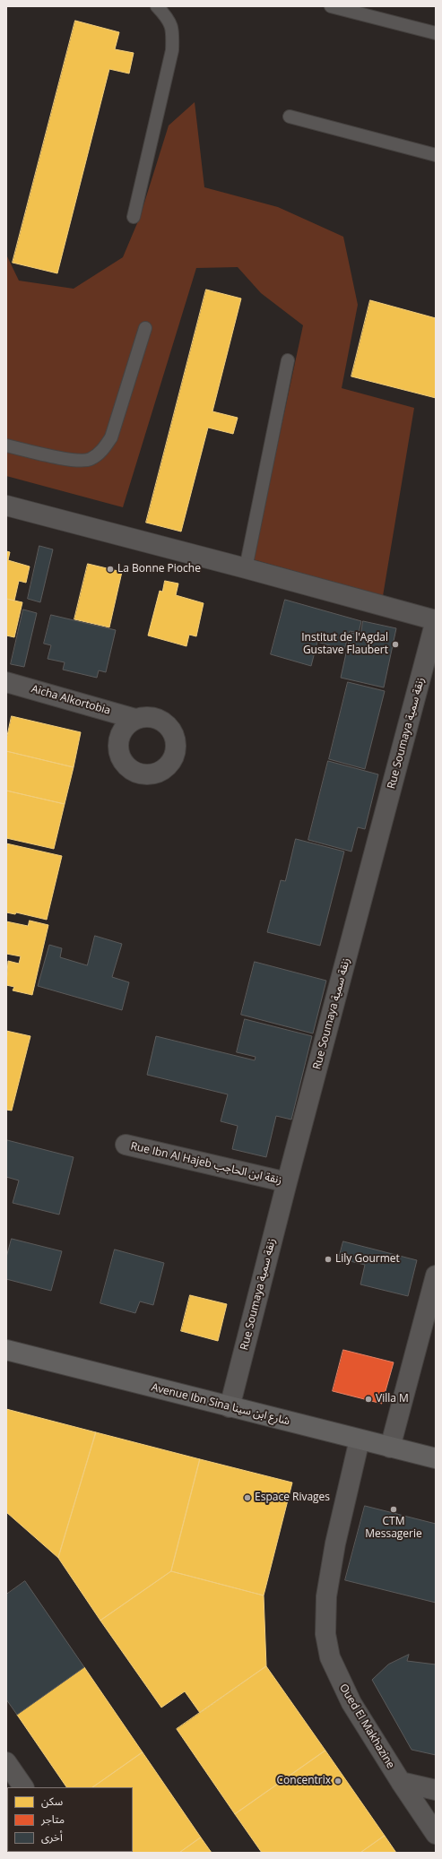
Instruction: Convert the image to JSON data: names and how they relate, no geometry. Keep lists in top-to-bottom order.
{
  "streets": {
    "main road": ["Avenue Ibn Sina شارع ابن سينا"],
    "street": [
      "Aicha Alkortobia",
      "Rue Soumaya زنقة سمية",
      "Rue Ibn Al Hajeb زنقة ابن الحاجب",
      "Oued El Makhazine"
    ]
  },
  "crossings": [
    ["Rue Soumaya زنقة سمية", "Rue Ibn Al Hajeb زنقة ابن الحاجب"],
    ["Rue Soumaya زنقة سمية", "Avenue Ibn Sina شارع ابن سينا"],
    ["Avenue Ibn Sina شارع ابن سينا", "Oued El Makhazine"]
  ],
  "places": [
    "La Bonne Pioche",
    "Institut de l'Agdal Gustave Flaubert",
    "Lily Gourmet",
    "Villa M",
    "Espace Rivages",
    "CTM Messagerie",
    "Concentrix"
  ],
  "legend": ["سكن", "متاجر", "أخرى"]
}
